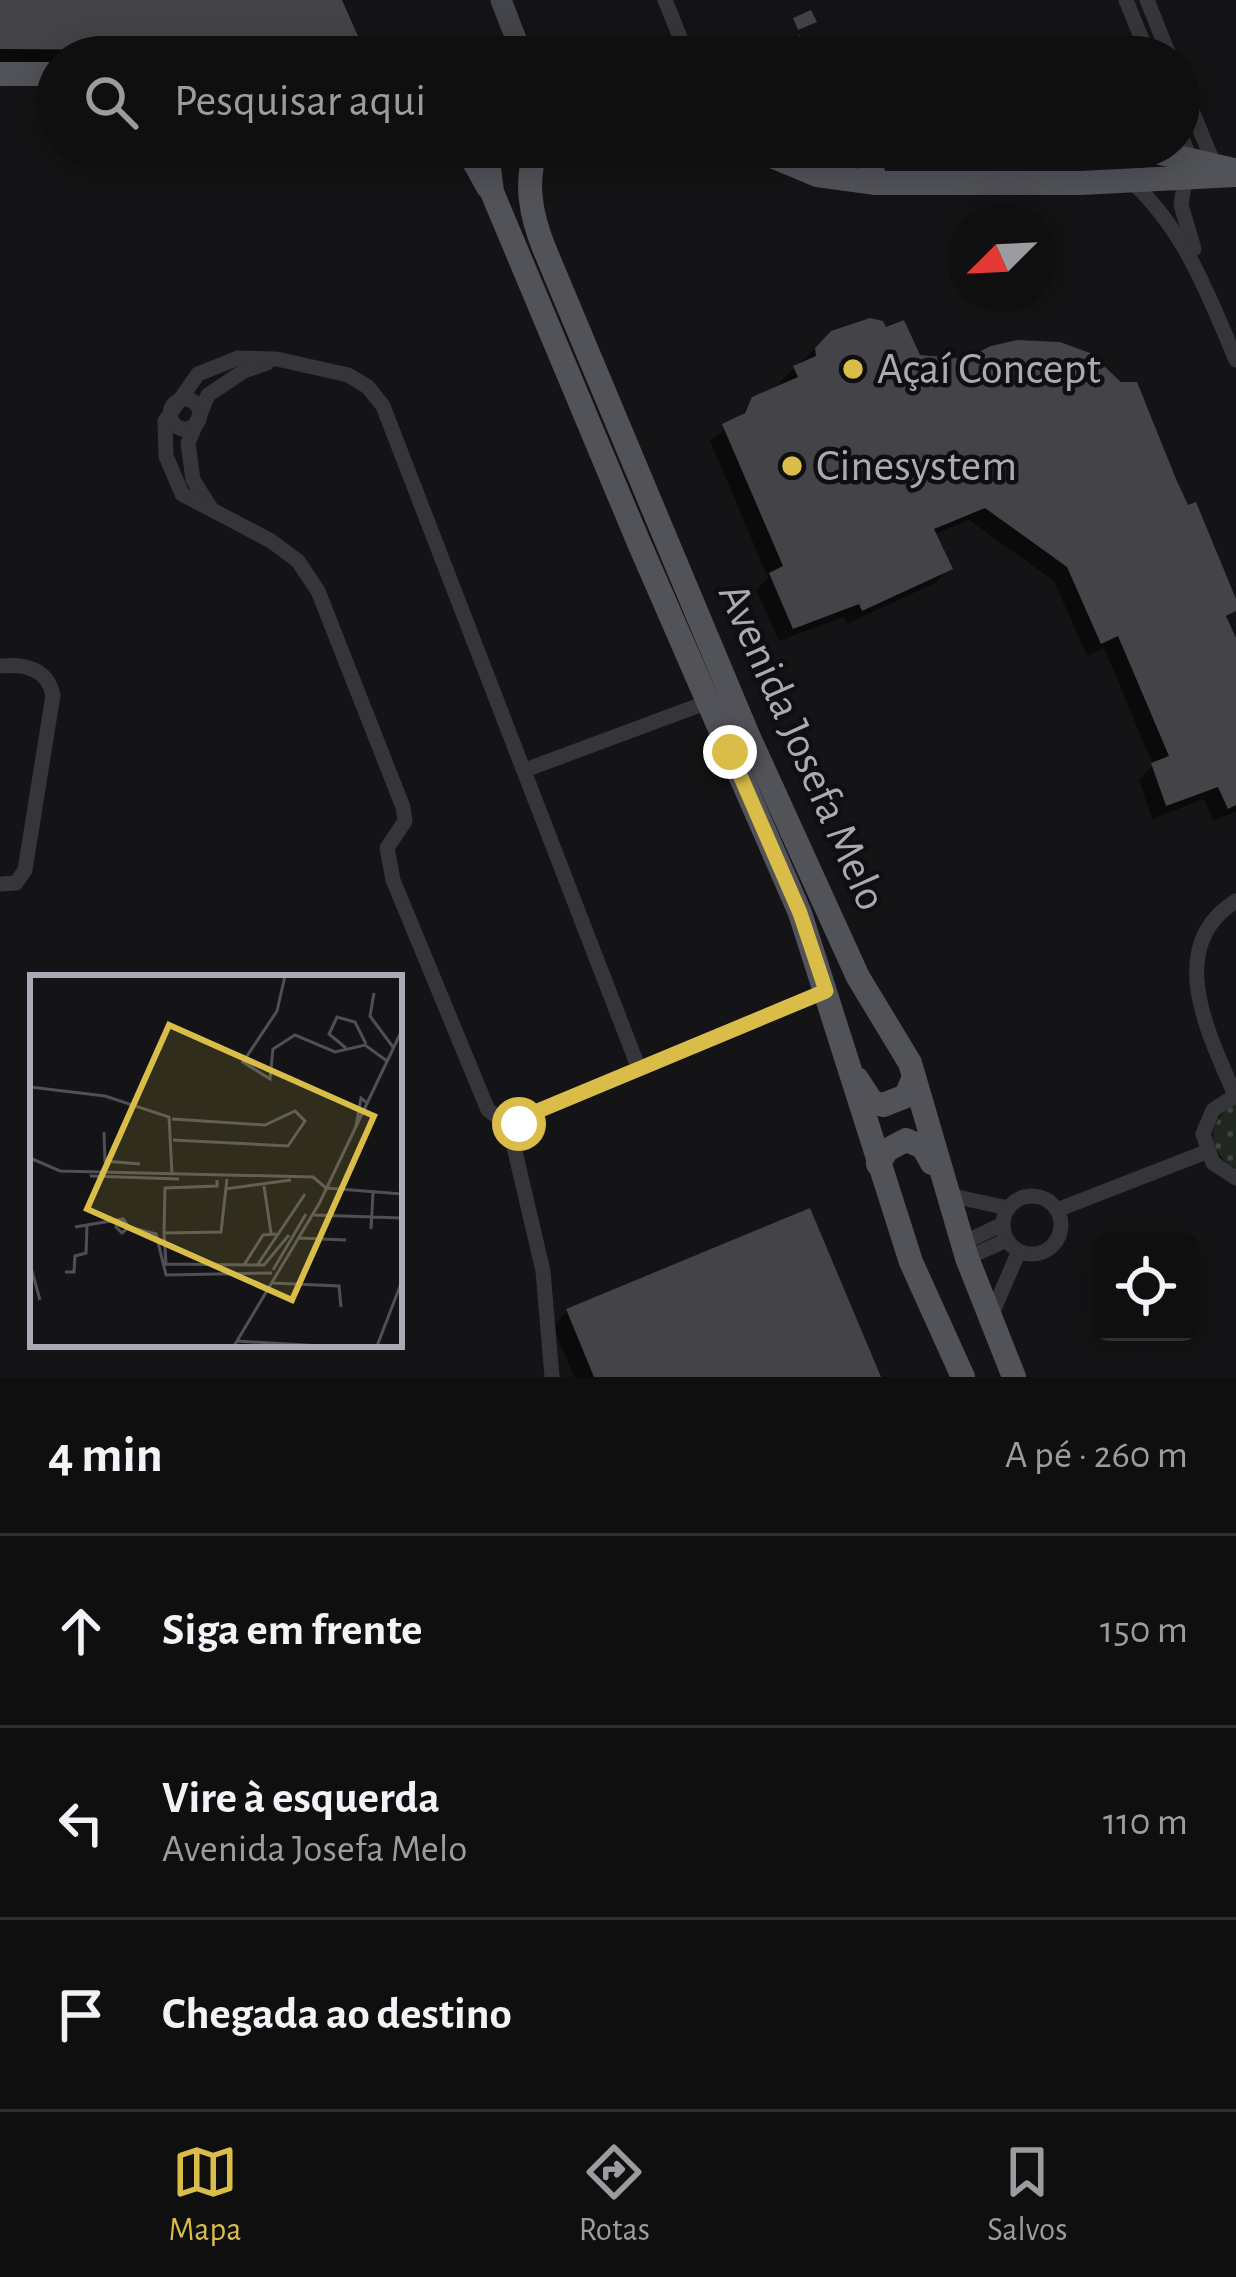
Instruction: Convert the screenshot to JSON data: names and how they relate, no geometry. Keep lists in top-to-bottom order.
{
  "streets": {
    "main road": ["Avenida Josefa Melo"]
  },
  "places": ["Açaí Concept", "Cinesystem"],
  "north": "bottom left",
  "page": {
    "search": "Pesquisar aqui",
    "heading": ["4 min", "A pé · 260 m"],
    "list": [
      ["Siga em frente", "150 m"],
      ["Vire à esquerda", "Avenida Josefa Melo", "110 m"],
      "Chegada ao destino"
    ],
    "nav": ["Mapa", "Rotas", "Salvos"]
  }
}
